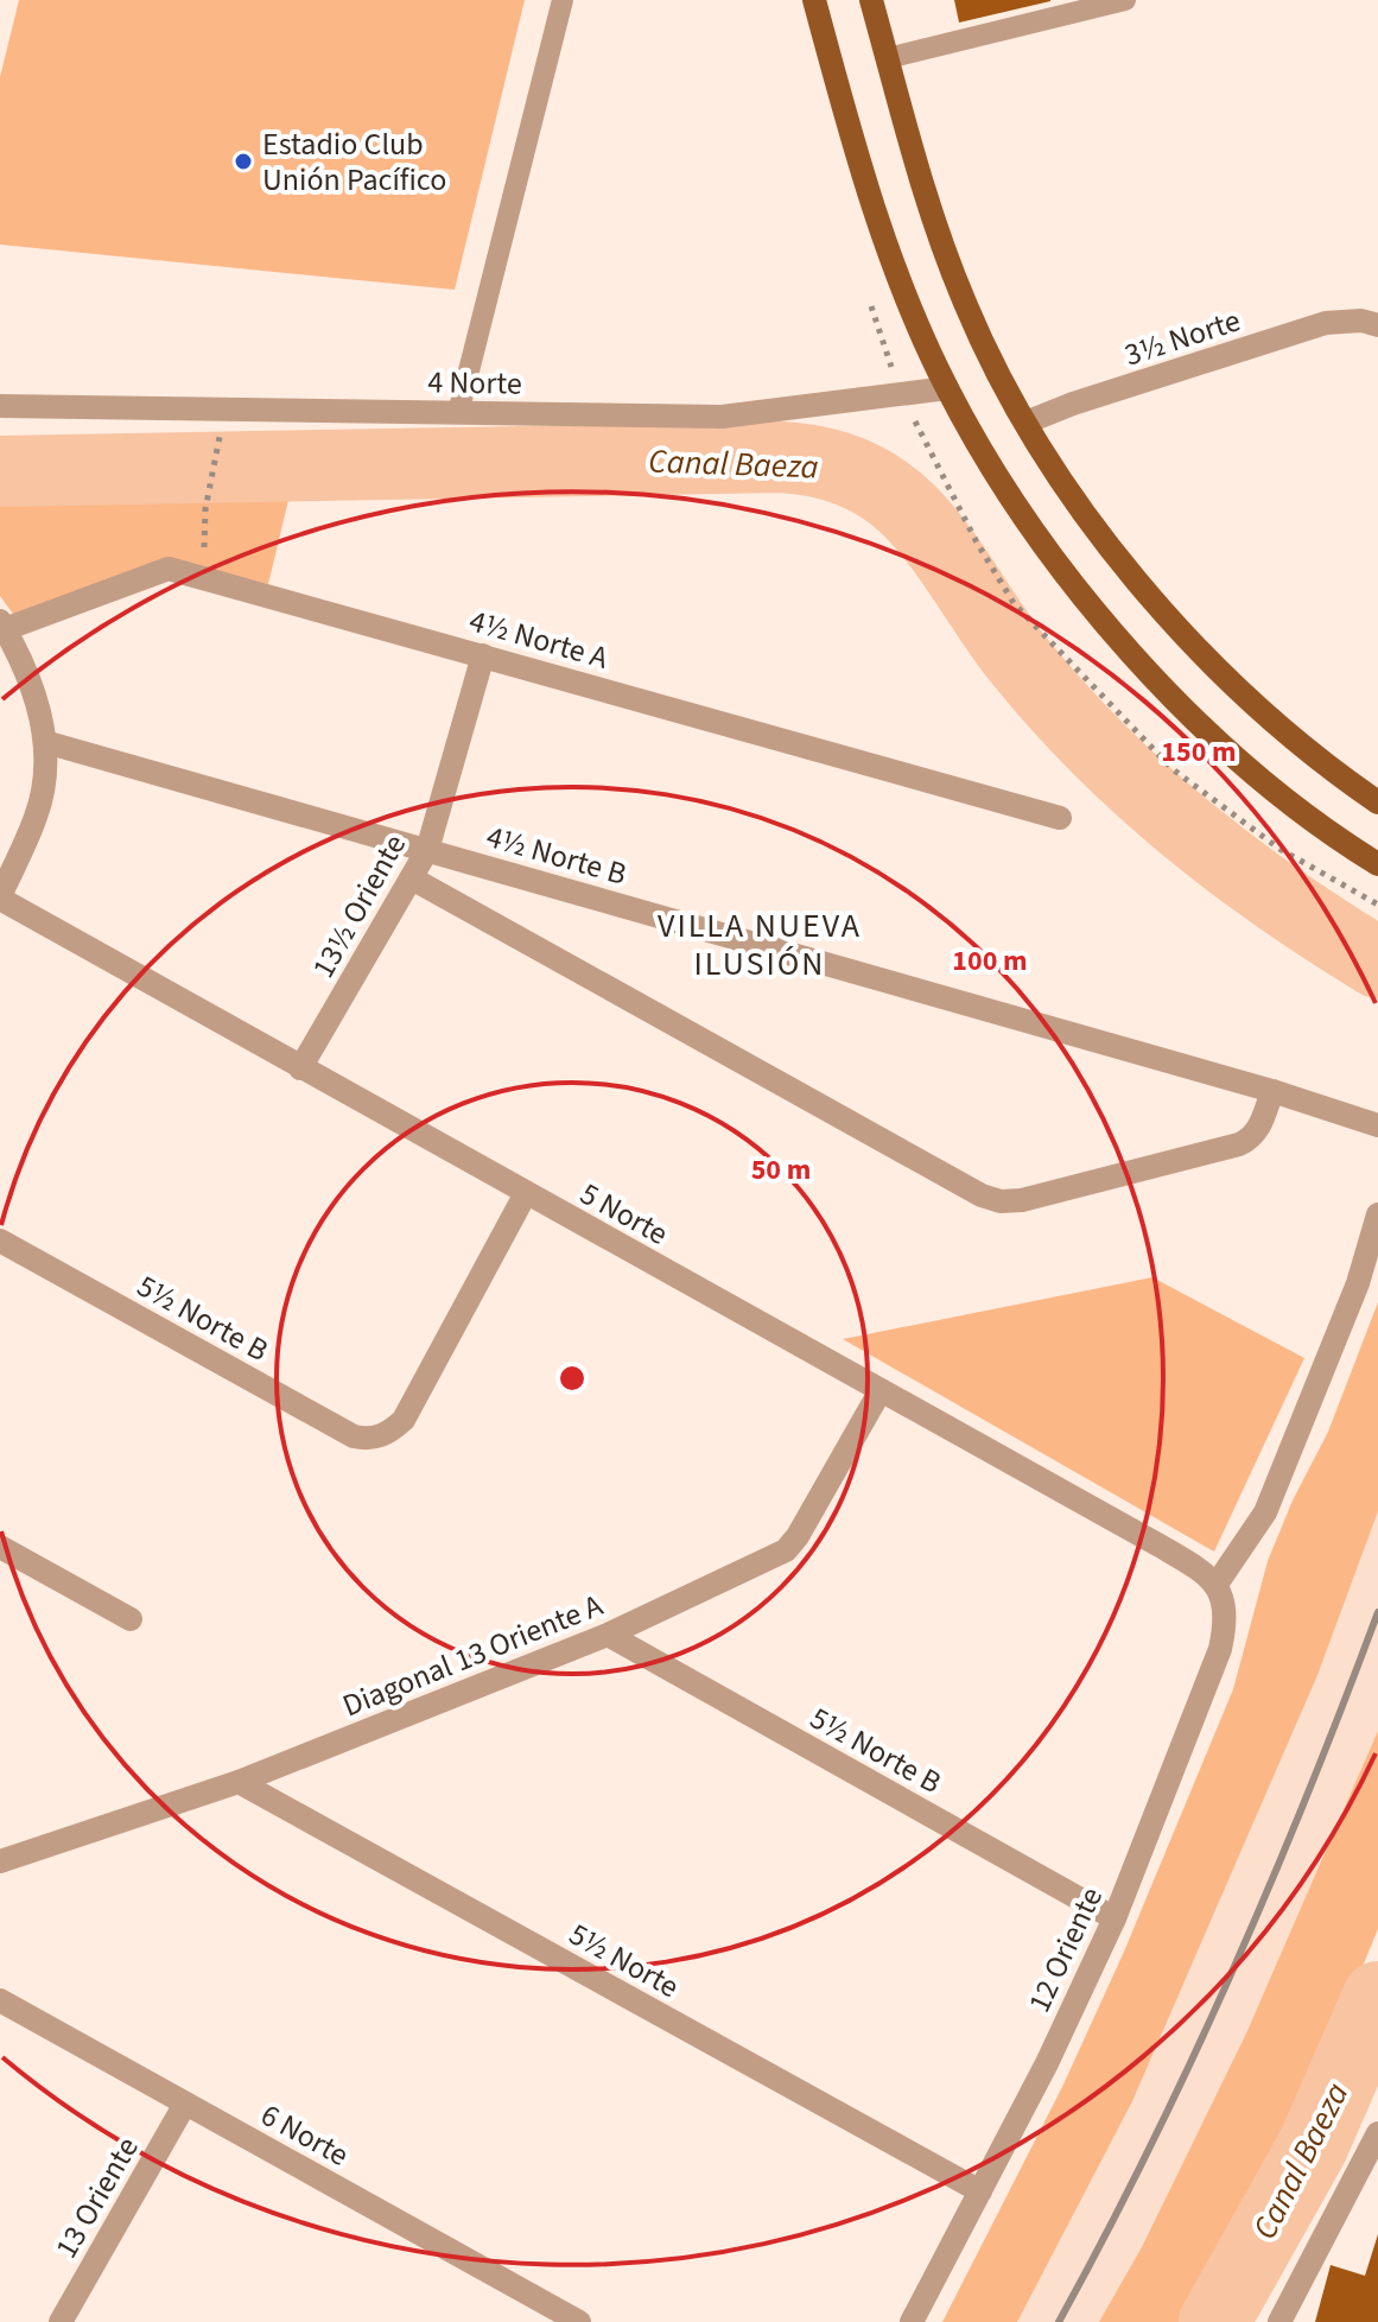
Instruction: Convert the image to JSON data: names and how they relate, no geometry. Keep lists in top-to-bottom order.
{
  "streets": {
    "street": [
      "3½ Norte",
      "4 Norte",
      "4½ Norte A",
      "4½ Norte B",
      "13½ Oriente",
      "5 Norte",
      "5½ Norte B",
      "Diagonal 13 Oriente A",
      "12 Oriente",
      "5½ Norte",
      "6 Norte",
      "13 Oriente"
    ]
  },
  "crossings": [
    ["4½ Norte A", "13½ Oriente"],
    ["4½ Norte B", "13½ Oriente"],
    ["13½ Oriente", "5 Norte"],
    ["5 Norte", "5½ Norte B"],
    ["5 Norte", "Diagonal 13 Oriente A"],
    ["5 Norte", "12 Oriente"],
    ["5½ Norte B", "Diagonal 13 Oriente A"],
    ["5½ Norte B", "12 Oriente"],
    ["Diagonal 13 Oriente A", "5½ Norte"],
    ["12 Oriente", "5½ Norte"],
    ["6 Norte", "13 Oriente"]
  ],
  "districts": ["VILLA NUEVA ILUSIÓN"],
  "water": ["Canal Baeza"],
  "places": ["Estadio Club Unión Pacífico"],
  "rings": ["150 m", "100 m", "50 m"]
}
